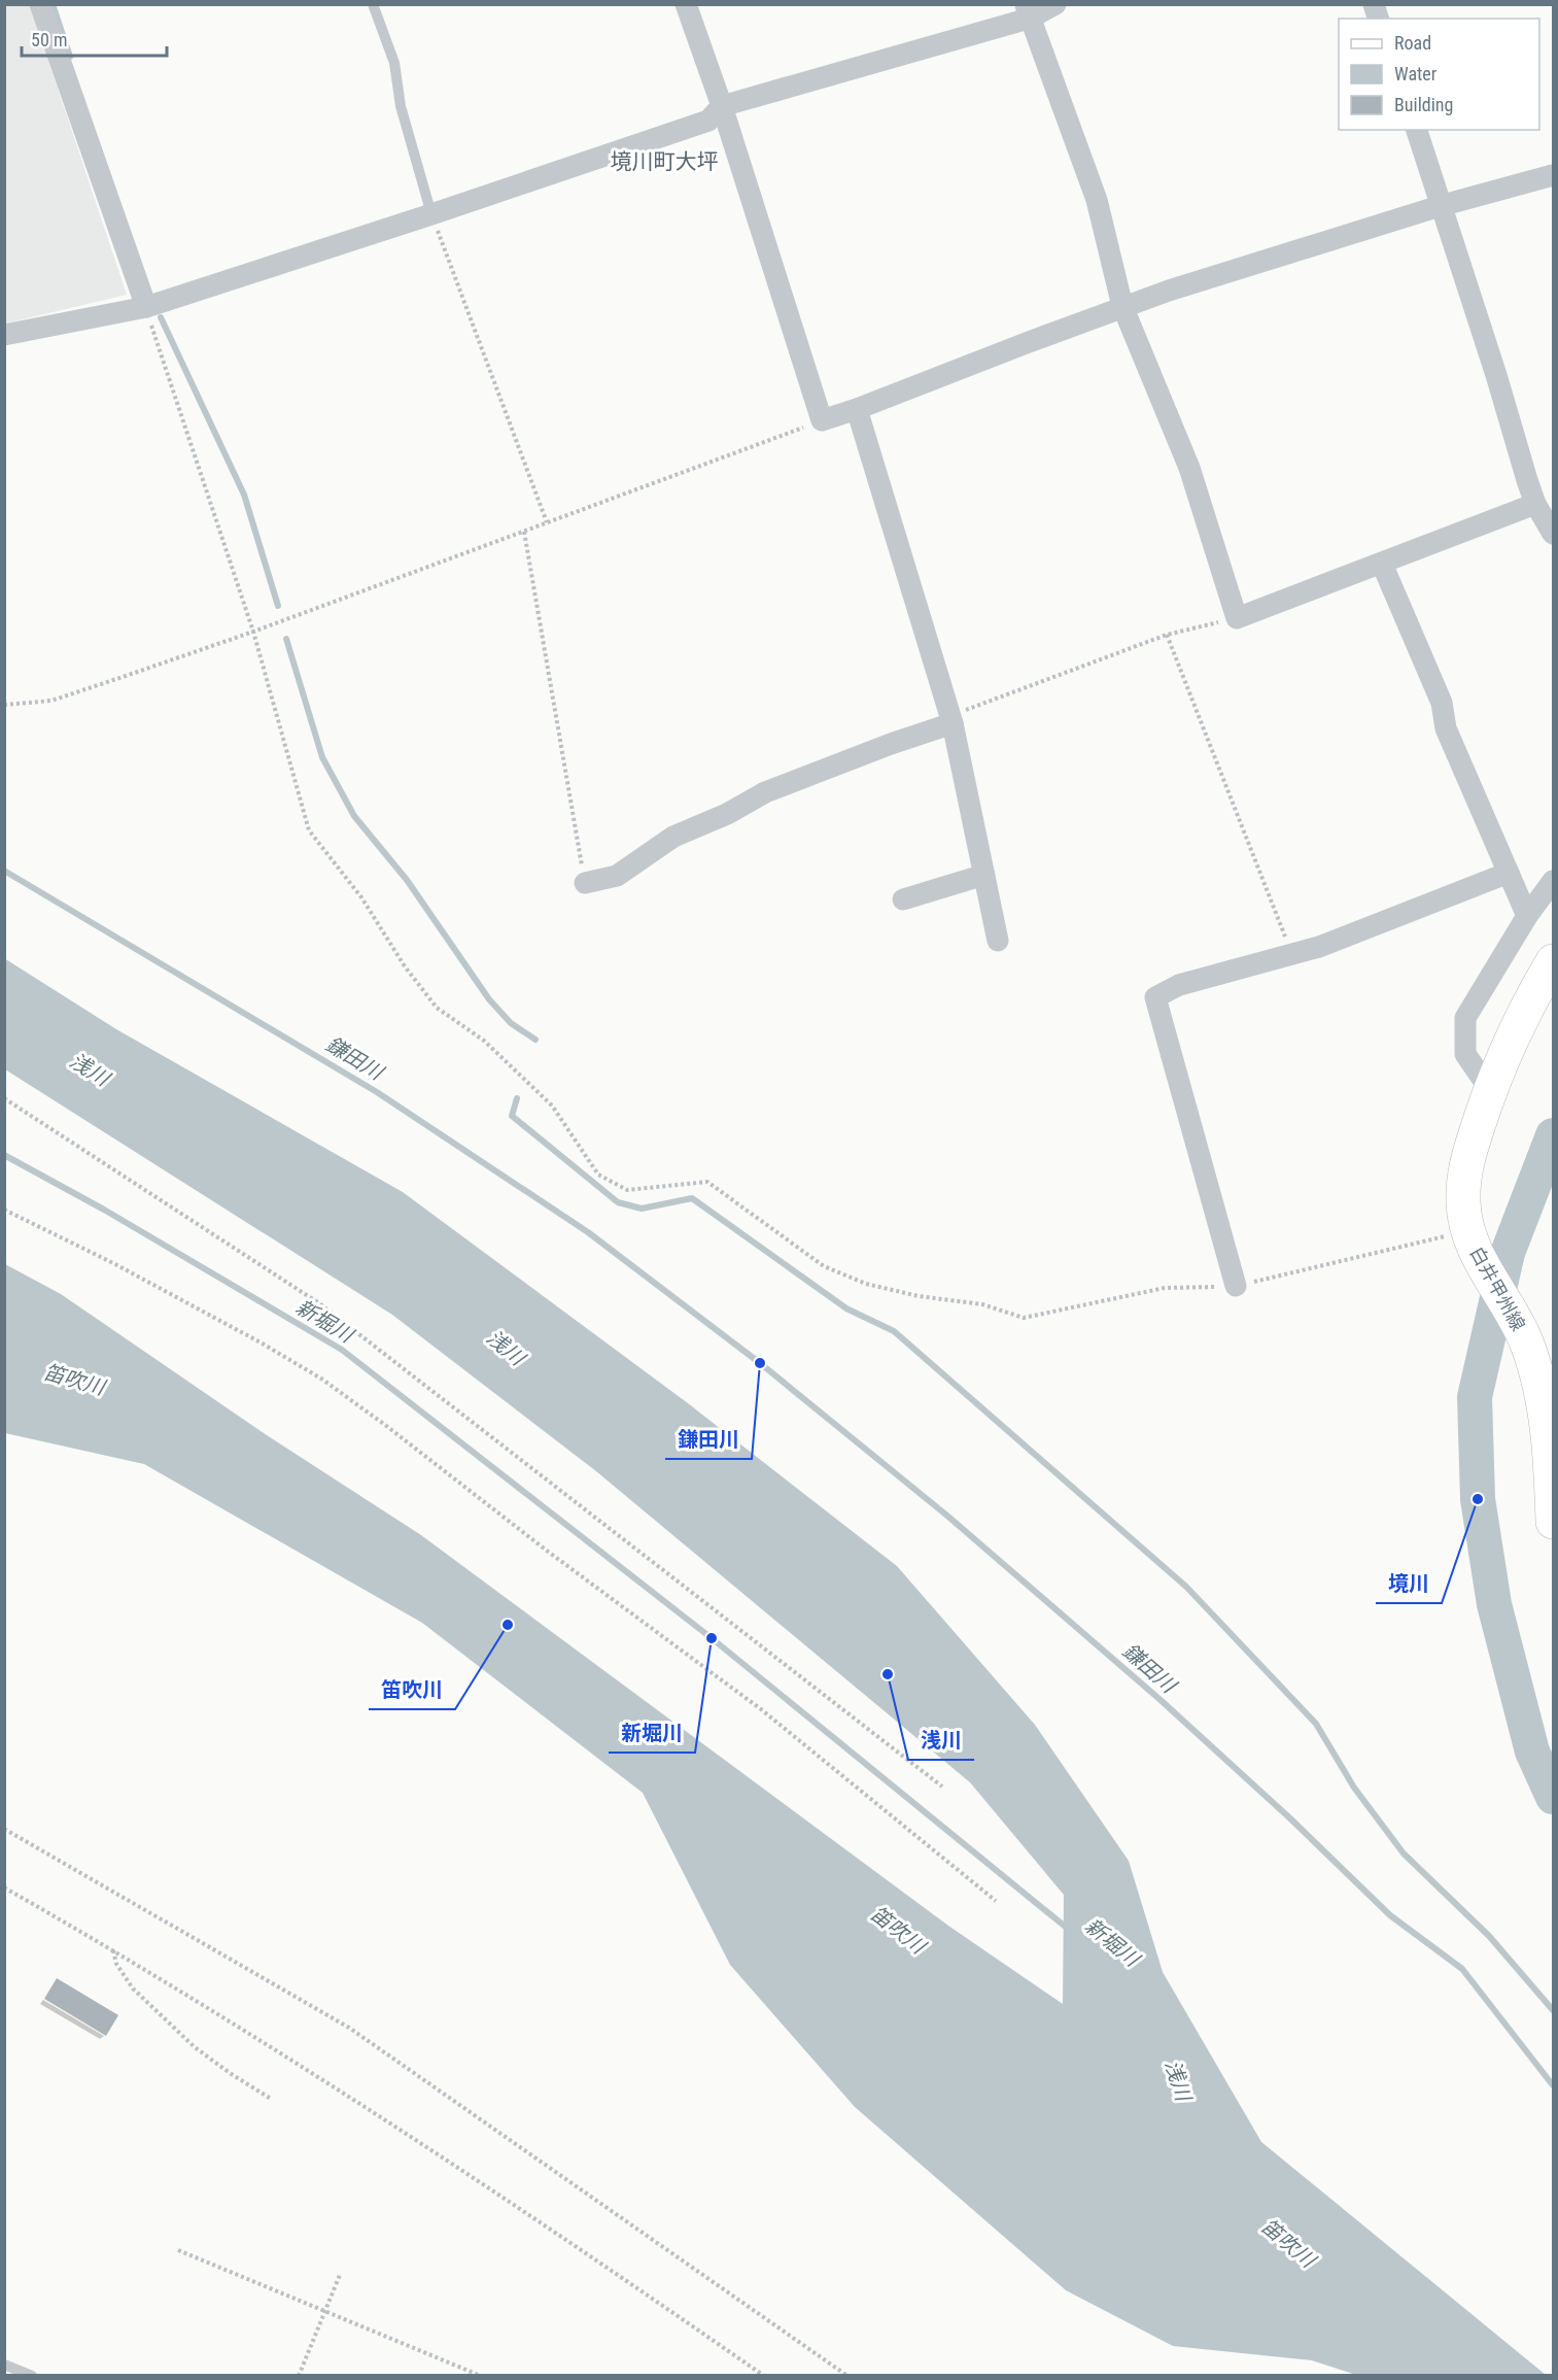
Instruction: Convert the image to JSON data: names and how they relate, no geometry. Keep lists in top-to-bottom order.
{
  "streets": {
    "main road": ["白井甲州線"]
  },
  "districts": ["境川町大坪"],
  "water": [
    "鎌田川",
    "浅川",
    "新堀川",
    "笛吹川"
  ],
  "places": [
    "鎌田川",
    "境川",
    "笛吹川",
    "新堀川",
    "浅川"
  ],
  "legend": ["Road", "Water", "Building"],
  "scale_bar": "50 m"
}
